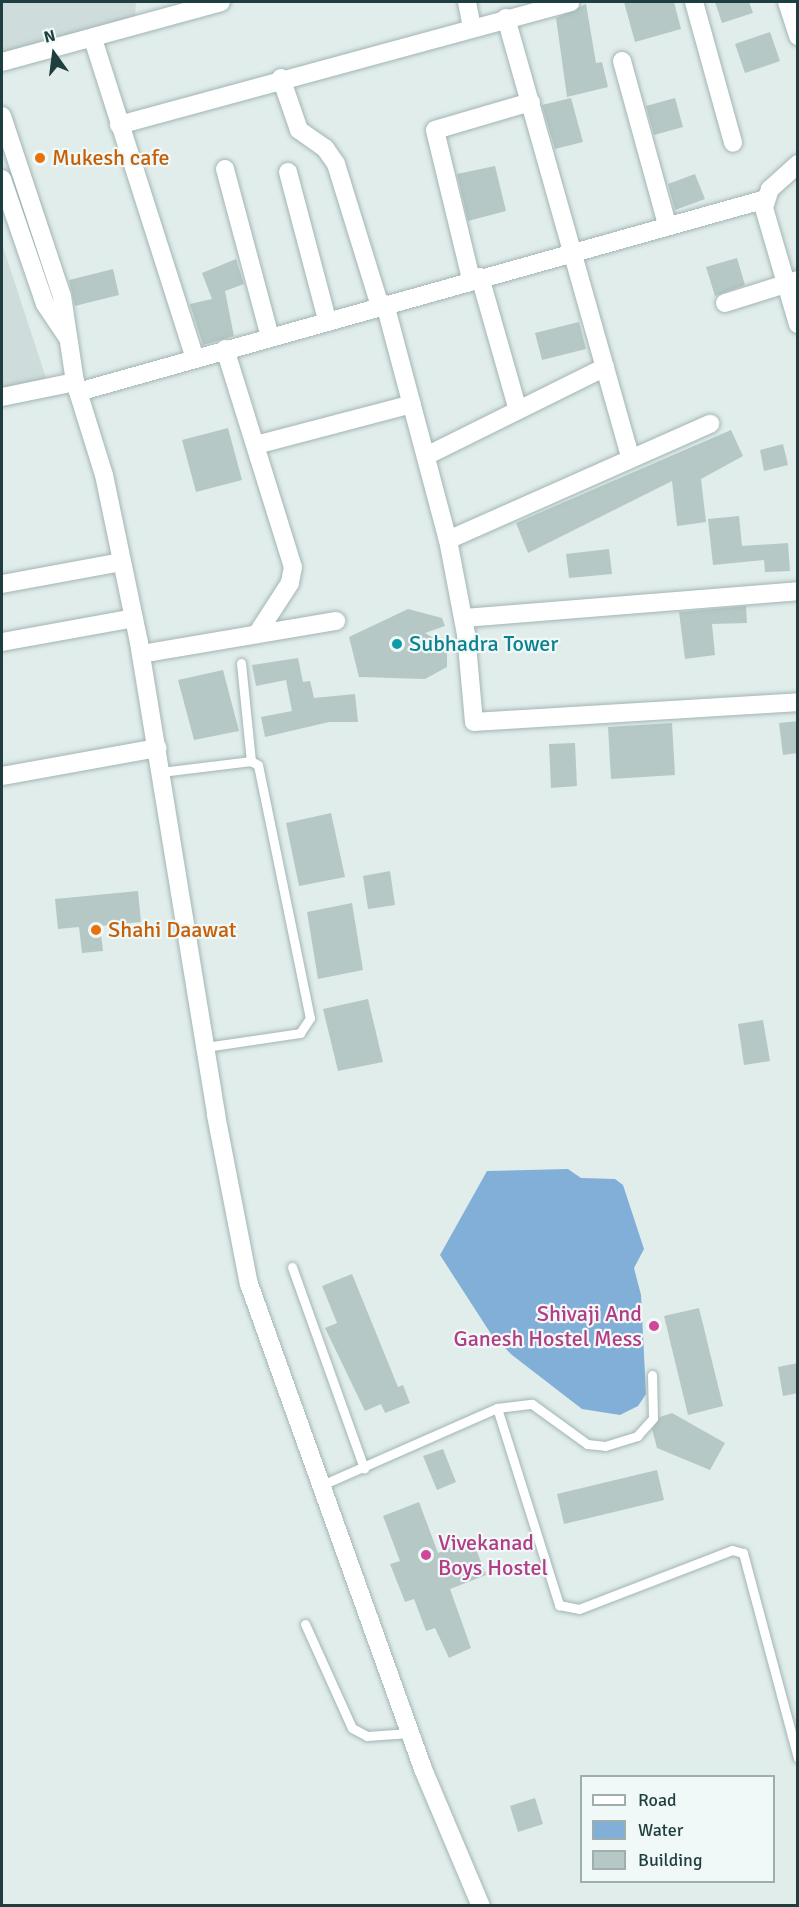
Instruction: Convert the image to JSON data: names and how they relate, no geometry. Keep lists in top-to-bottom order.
{
  "places": [
    "Mukesh cafe",
    "Subhadra Tower",
    "Shahi Daawat",
    "Shivaji And Ganesh Hostel Mess",
    "Vivekanad Boys Hostel"
  ],
  "legend": ["Road", "Water", "Building"],
  "north": "top"
}
